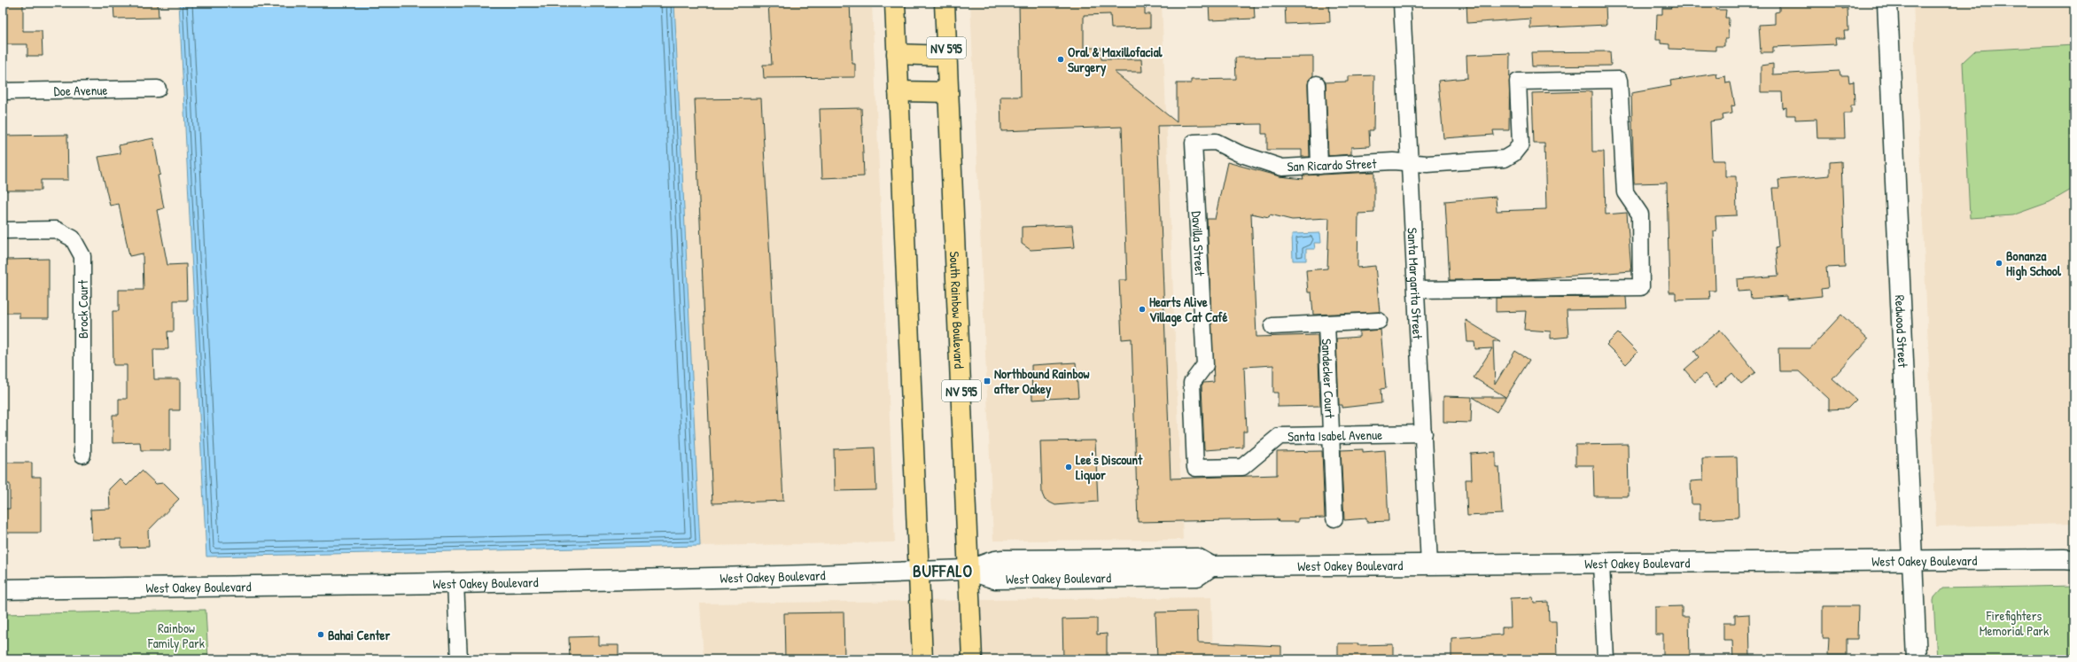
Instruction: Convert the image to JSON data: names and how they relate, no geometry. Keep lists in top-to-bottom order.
{
  "streets": {
    "main road": [
      "NV 595",
      "South Rainbow Boulevard",
      "Redwood Street",
      "West Oakey Boulevard"
    ],
    "street": [
      "Doe Avenue",
      "San Ricardo Street",
      "Davilla Street",
      "Santa Margarita Street",
      "Brock Court",
      "Sandecker Court",
      "Santa Isabel Avenue"
    ]
  },
  "crossings": [
    ["San Ricardo Street", "Davilla Street"],
    ["San Ricardo Street", "Santa Margarita Street"],
    ["Davilla Street", "Santa Isabel Avenue"],
    ["Santa Margarita Street", "Santa Isabel Avenue"],
    ["Santa Margarita Street", "West Oakey Boulevard"],
    ["South Rainbow Boulevard", "West Oakey Boulevard"],
    ["Redwood Street", "West Oakey Boulevard"],
    ["Sandecker Court", "Santa Isabel Avenue"]
  ],
  "districts": ["BUFFALO"],
  "parks": ["Firefighters Memorial Park", "Rainbow Family Park"],
  "places": {
    "other": [
      "Oral & Maxillofacial Surgery",
      "Bonanza High School",
      "Hearts Alive Village Cat Café",
      "Lee's Discount Liquor",
      "Bahai Center"
    ],
    "transit": ["Northbound Rainbow after Oakey"]
  }
}
